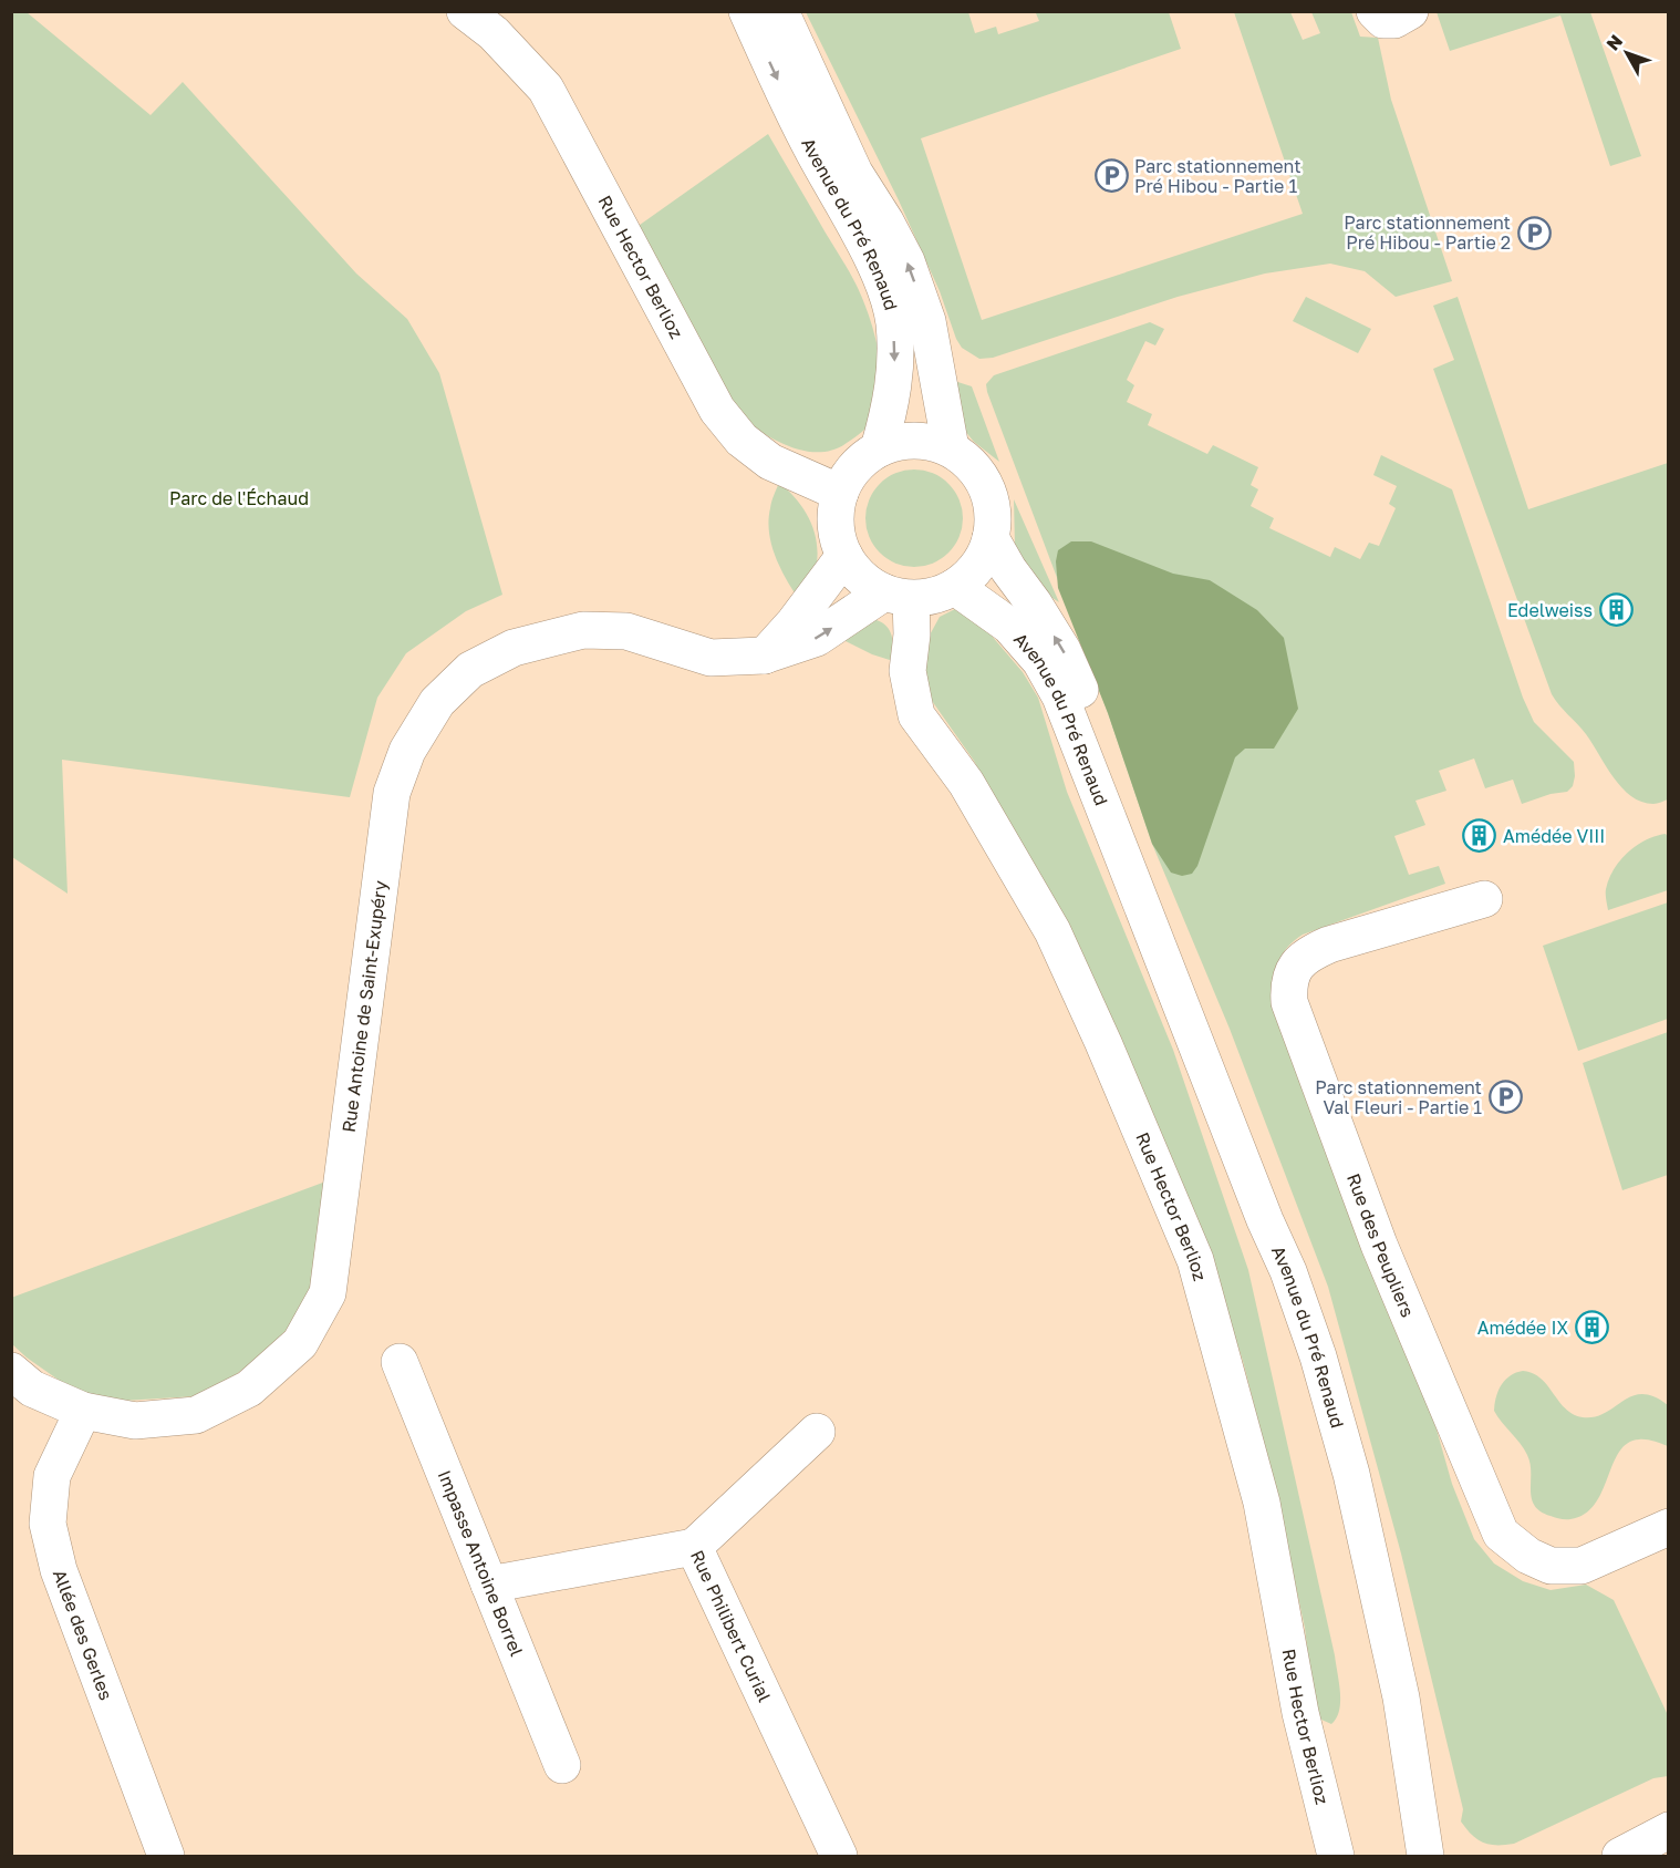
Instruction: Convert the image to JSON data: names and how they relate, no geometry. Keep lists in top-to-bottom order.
{
  "streets": {
    "street": [
      "Avenue du Pré Renaud",
      "Rue Hector Berlioz",
      "Rue Antoine de Saint-Exupéry",
      "Rue des Peupliers",
      "Impasse Antoine Borrel",
      "Rue Philibert Curial",
      "Allée des Gerles"
    ]
  },
  "crossings": [
    ["Avenue du Pré Renaud", "Rue Hector Berlioz"],
    ["Avenue du Pré Renaud", "Rue Antoine de Saint-Exupéry"],
    ["Rue Hector Berlioz", "Rue Antoine de Saint-Exupéry"],
    ["Rue Antoine de Saint-Exupéry", "Allée des Gerles"]
  ],
  "parks": ["Parc de l'Échaud"],
  "places": {
    "parking": ["Parc stationnement Pré Hibou - Partie 1", "Parc stationnement Pré Hibou - Partie 2", "Parc stationnement Val Fleuri - Partie 1"],
    "building": ["Edelweiss", "Amédée VIII", "Amédée IX"]
  },
  "north": "top left"
}
